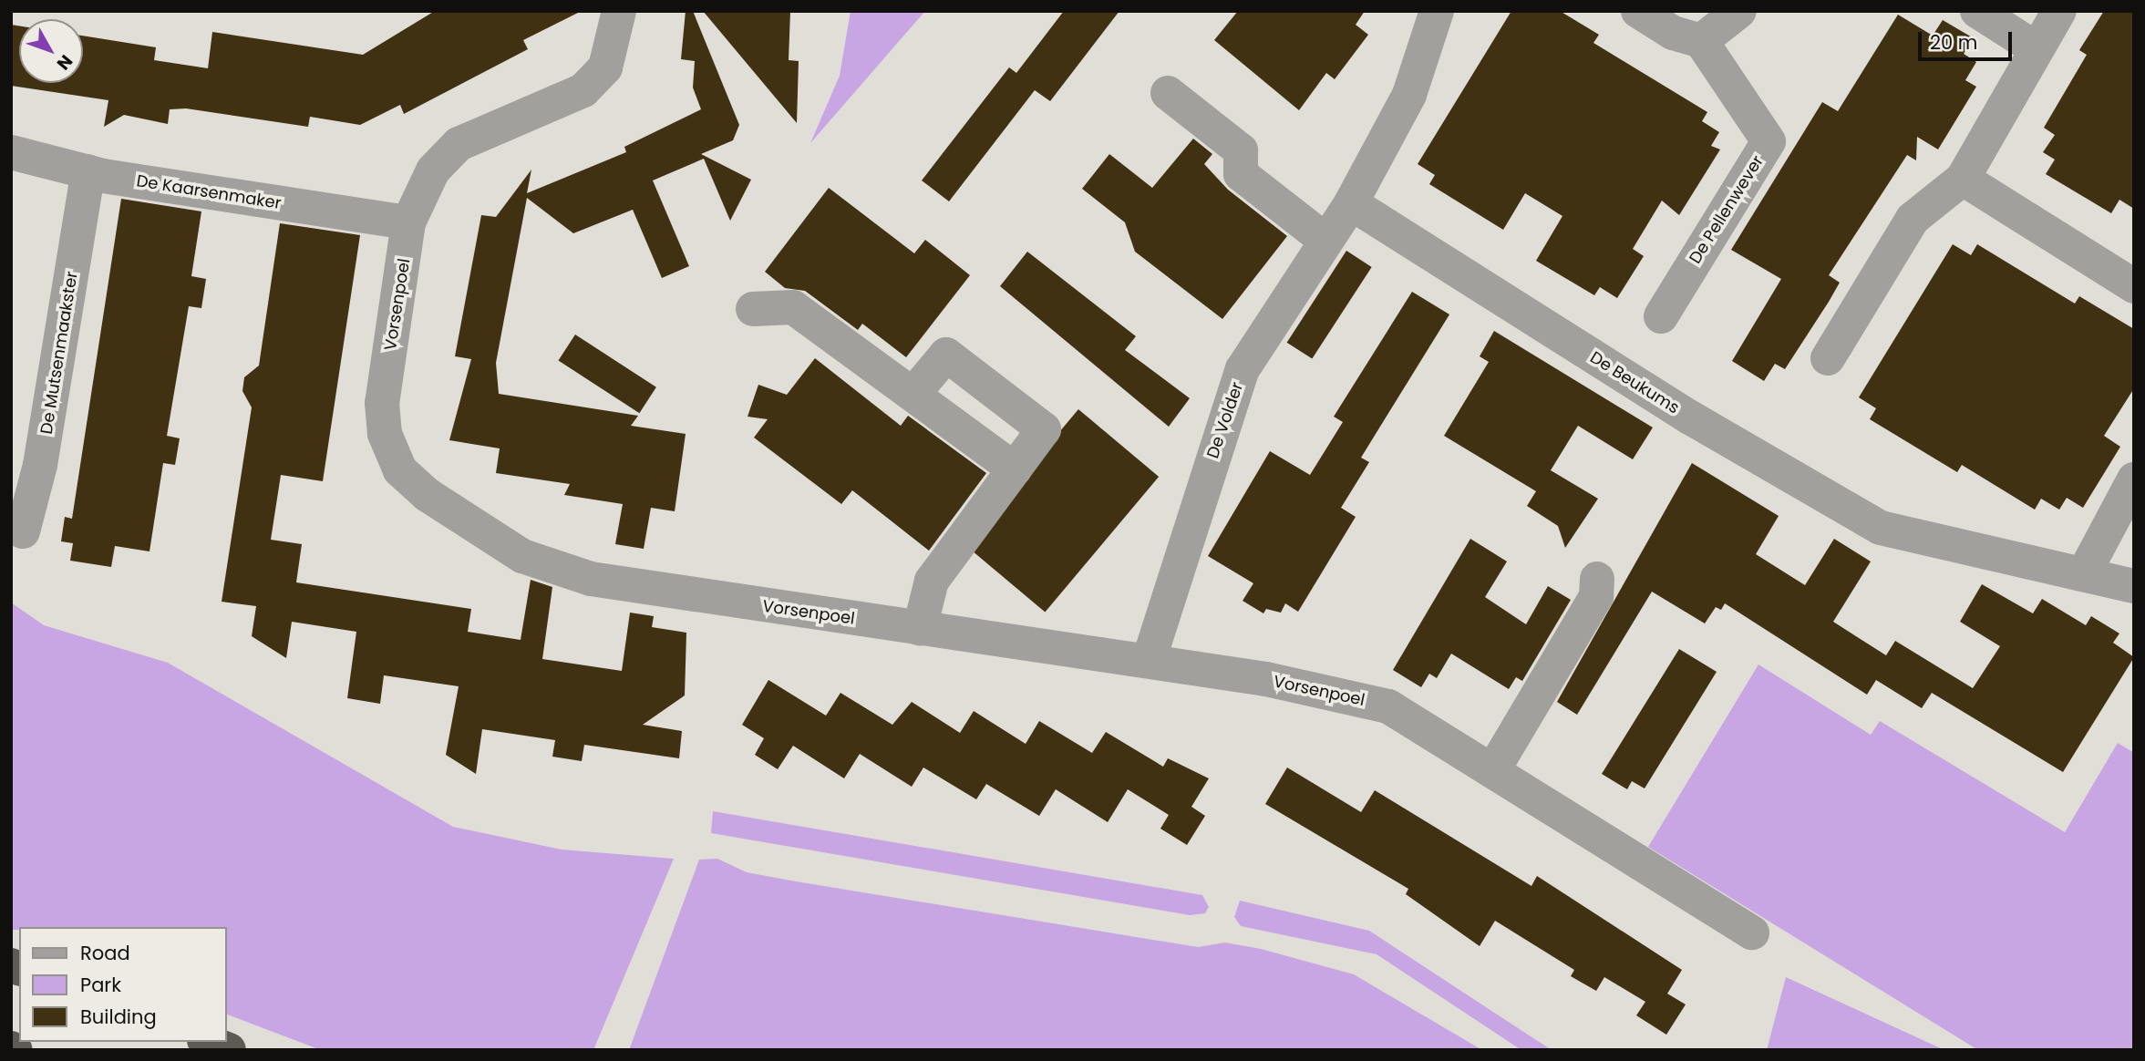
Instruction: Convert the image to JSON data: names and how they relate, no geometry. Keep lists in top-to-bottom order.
{
  "streets": {
    "street": [
      "De Kaarsenmaker",
      "De Pellenwever",
      "Vorsenpoel",
      "De Mutsenmaakster",
      "De Beukums",
      "De Volder"
    ]
  },
  "crossings": [
    ["De Kaarsenmaker", "Vorsenpoel"],
    ["De Kaarsenmaker", "De Mutsenmaakster"],
    ["Vorsenpoel", "De Volder"],
    ["De Beukums", "De Volder"]
  ],
  "legend": ["Road", "Park", "Building"],
  "scale_bar": "20 m",
  "north": "bottom right"
}
